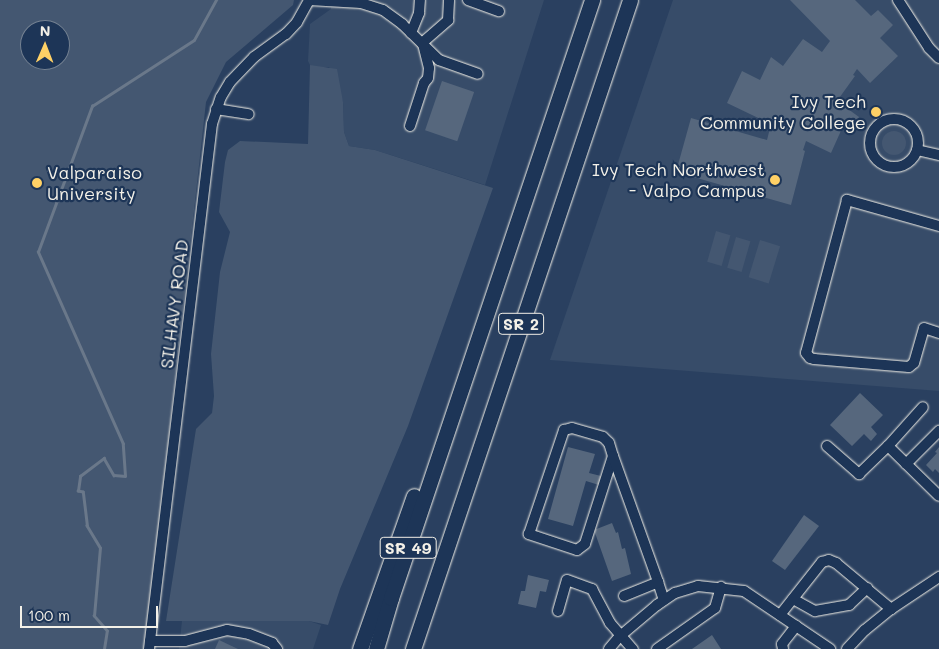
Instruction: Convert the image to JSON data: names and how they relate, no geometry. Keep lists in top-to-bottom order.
{
  "streets": {
    "highway": ["SR 2", "SR 49"],
    "street": ["SILHAVY ROAD"]
  },
  "crossings": [
    ["SR 2", "SR 49"]
  ],
  "places": ["Ivy Tech Community College", "Ivy Tech Northwest - Valpo Campus", "Valparaiso University"],
  "scale_bar": "100 m",
  "north": "top"
}
